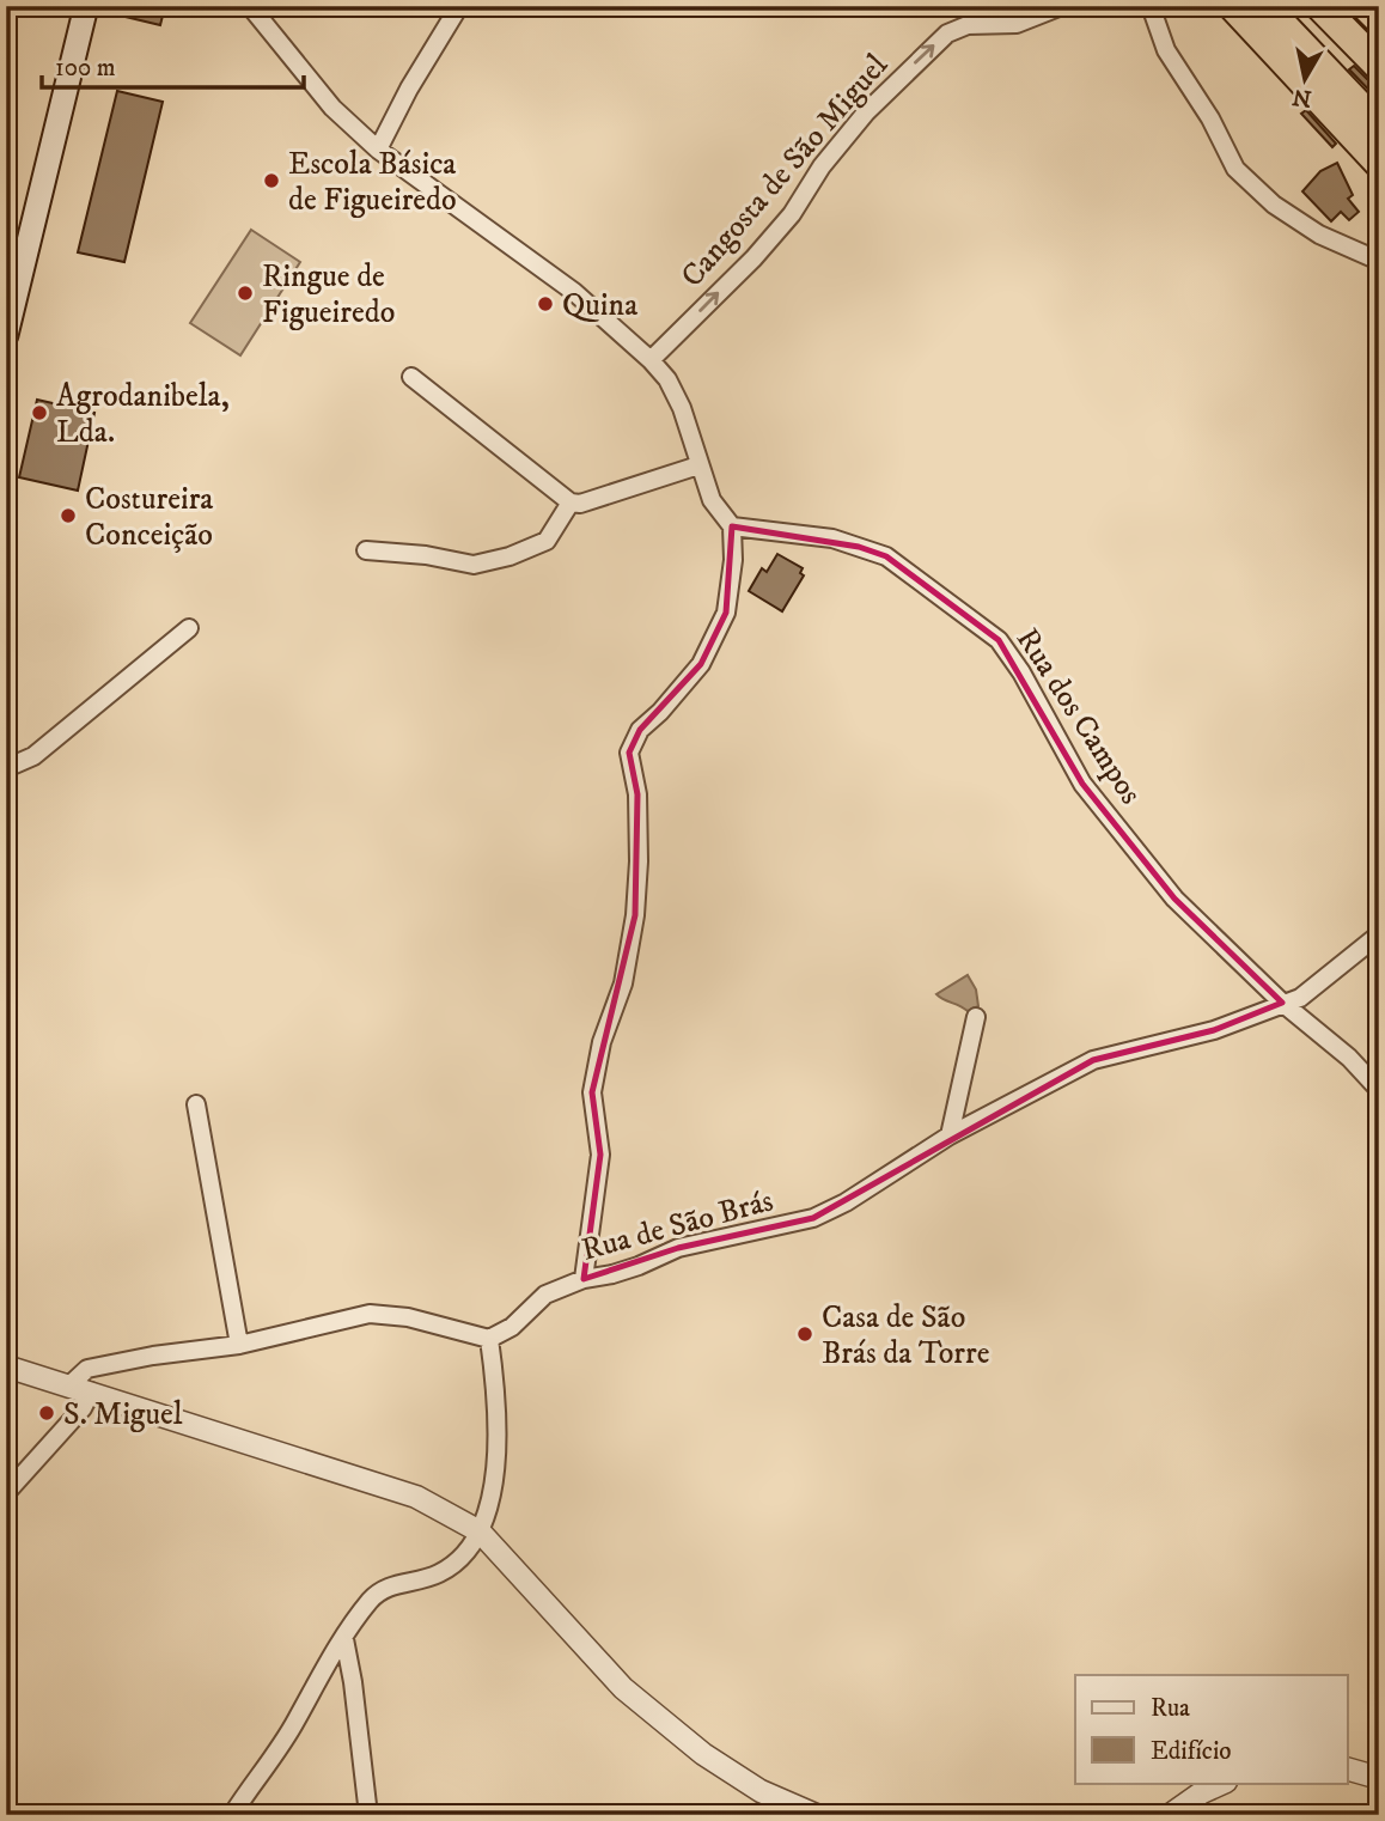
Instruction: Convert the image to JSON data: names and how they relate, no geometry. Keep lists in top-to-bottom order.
{
  "streets": {
    "street": ["Cangosta de São Miguel", "Rua dos Campos", "Rua de São Brás"]
  },
  "crossings": [
    ["Rua dos Campos", "Rua de São Brás"]
  ],
  "one_way": ["Cangosta de São Miguel"],
  "places": [
    "Escola Básica de Figueiredo",
    "Ringue de Figueiredo",
    "Quina",
    "Agrodanibela, Lda.",
    "Costureira Conceição",
    "Casa de São Brás da Torre",
    "S. Miguel"
  ],
  "legend": ["Rua", "Edifício"],
  "scale_bar": "100 m",
  "north": "bottom"
}
